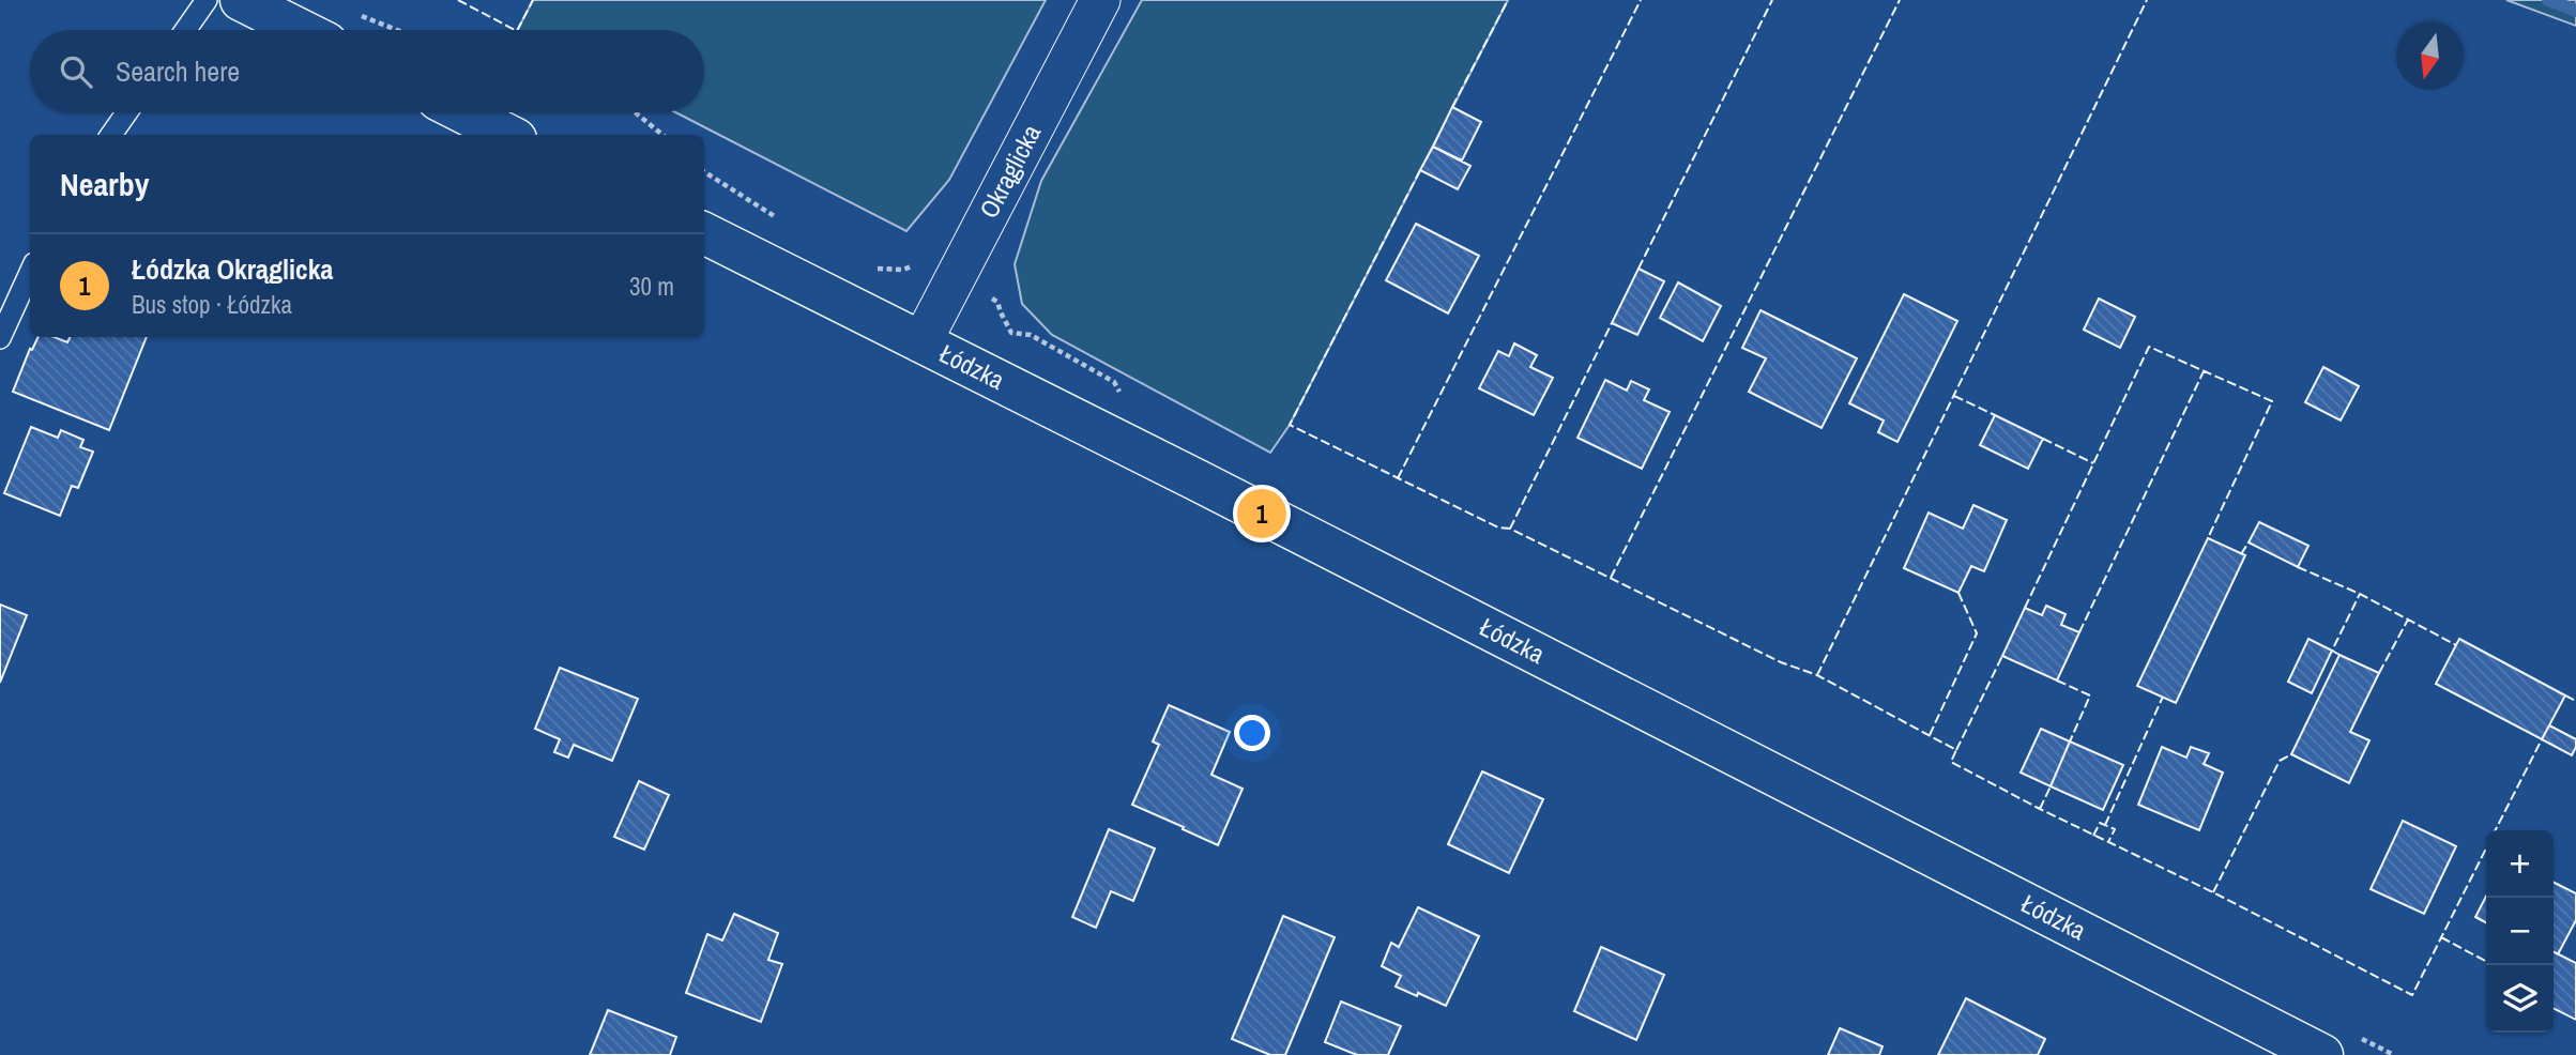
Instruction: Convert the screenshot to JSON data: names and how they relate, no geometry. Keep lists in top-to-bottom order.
{
  "streets": {
    "main road": ["Łódzka"],
    "street": ["Okrąglicka"]
  },
  "crossings": [
    ["Okrąglicka", "Łódzka"]
  ],
  "north": "bottom",
  "page": {
    "search": "Search here",
    "heading": "Nearby",
    "list": [
      {
        "mark": "1",
        "name": "Łódzka Okrąglicka",
        "note": "Bus stop · Łódzka",
        "value": "30 m"
      }
    ],
    "pins": "1",
    "map_buttons": ["+", "−"]
  }
}
